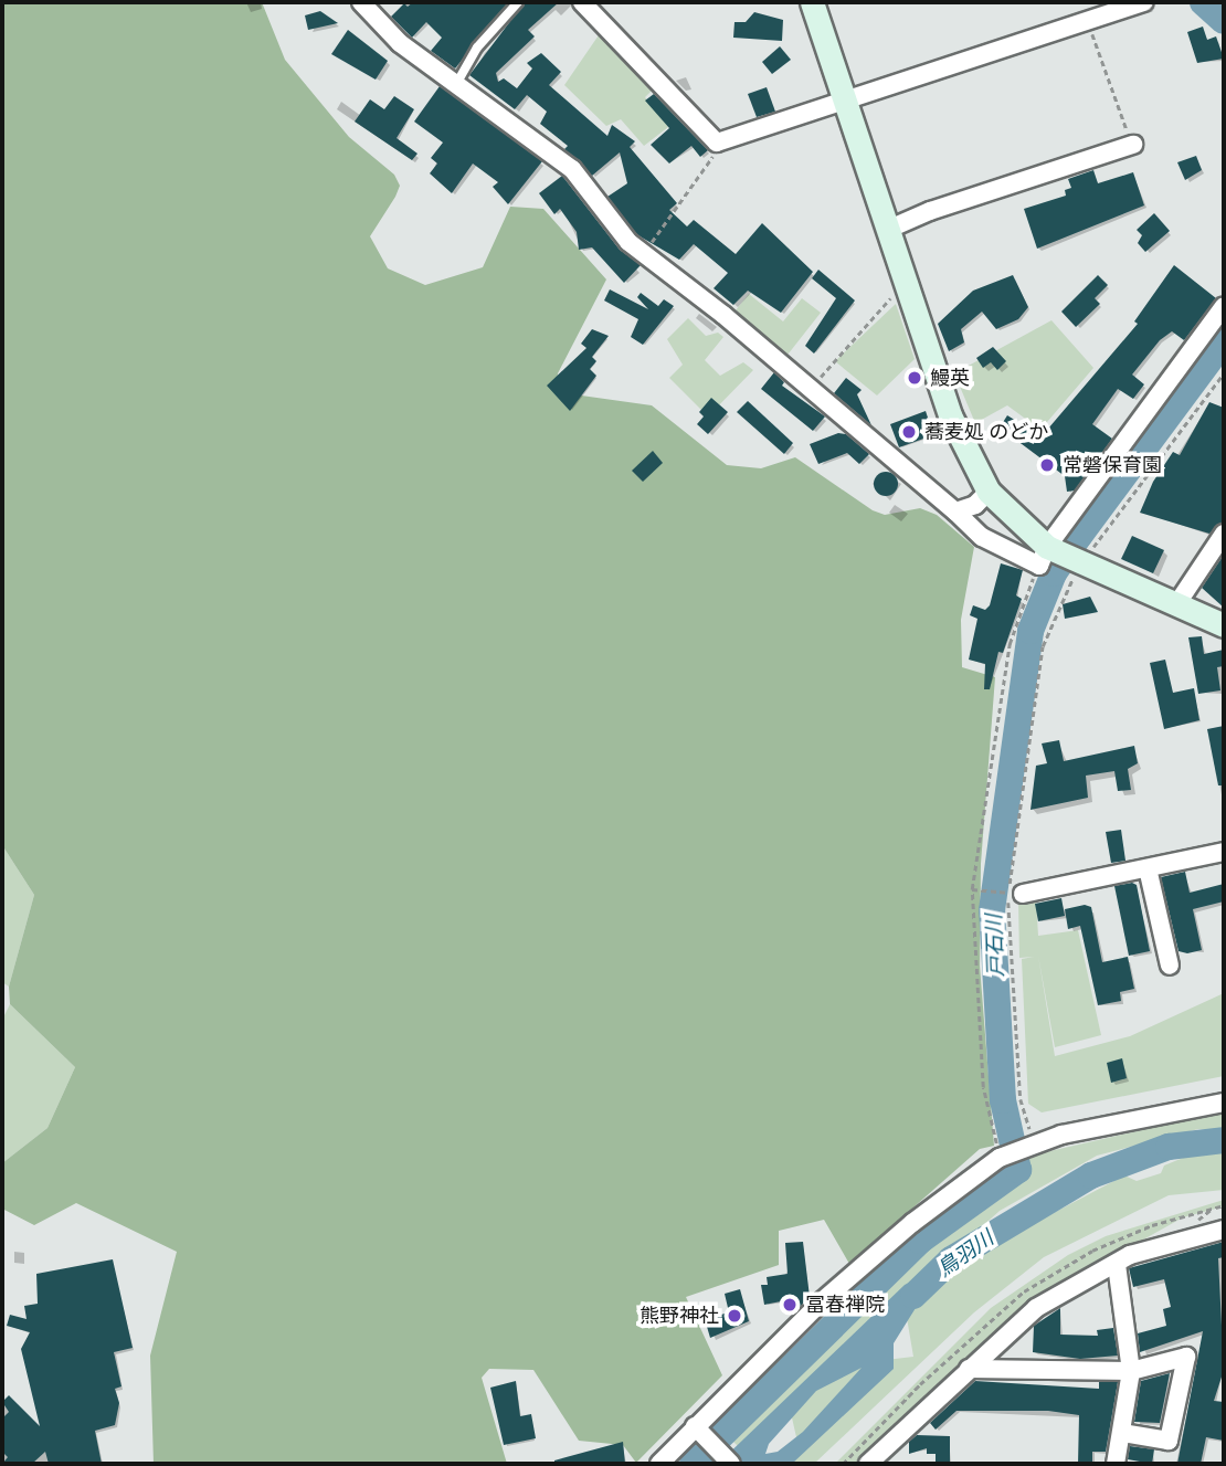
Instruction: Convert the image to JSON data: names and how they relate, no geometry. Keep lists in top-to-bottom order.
{
  "water": ["戸石川", "鳥羽川"],
  "places": [
    "鰻英",
    "蕎麦処 のどか",
    "常磐保育園",
    "冨春禅院",
    "熊野神社"
  ]
}
